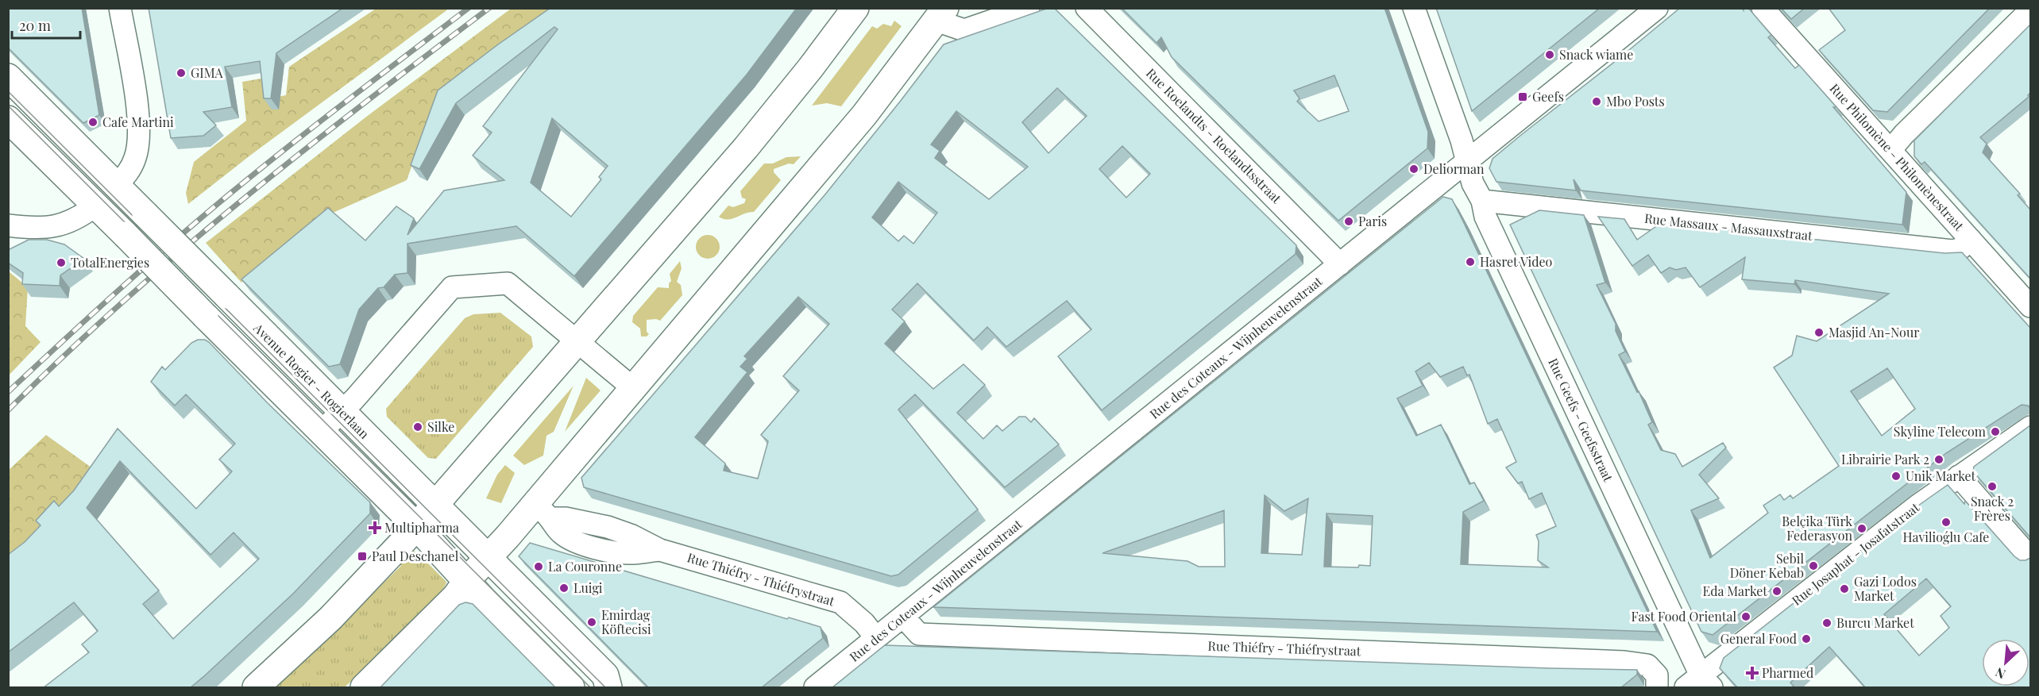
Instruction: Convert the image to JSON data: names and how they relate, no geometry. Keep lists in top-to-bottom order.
{
  "streets": {
    "street": [
      "Rue Roelandts - Roelandtsstraat",
      "Rue Philomène - Philomènestraat",
      "Rue Massaux - Massauxstraat",
      "Rue des Coteaux - Wijnheuvelenstraat",
      "Avenue Rogier - Rogierlaan",
      "Rue Geefs - Geefsstraat",
      "Rue Josaphat - Josafatstraat",
      "Rue Thiéfry - Thiéfrystraat"
    ]
  },
  "crossings": [
    ["Rue Roelandts - Roelandtsstraat", "Rue des Coteaux - Wijnheuvelenstraat"],
    ["Rue Philomène - Philomènestraat", "Rue Massaux - Massauxstraat"],
    ["Rue Massaux - Massauxstraat", "Rue Geefs - Geefsstraat"],
    ["Rue des Coteaux - Wijnheuvelenstraat", "Rue Geefs - Geefsstraat"],
    ["Rue des Coteaux - Wijnheuvelenstraat", "Rue Thiéfry - Thiéfrystraat"],
    ["Rue Geefs - Geefsstraat", "Rue Josaphat - Josafatstraat"]
  ],
  "places": {
    "other": [
      "Snack wiame",
      "GIMA",
      "Mbo Posts",
      "Cafe Martini",
      "Deliorman",
      "Paris",
      "Hasret Video",
      "TotalEnergies",
      "Masjid An-Nour",
      "Silke",
      "Skyline Telecom",
      "Librairie Park 2",
      "Unik Market",
      "Snack 2 Frères",
      "Havilioǵlu Cafe",
      "Belçika Türk Federasyon",
      "Sebil Döner Kebab",
      "La Couronne",
      "Luigi",
      "Gazi Lodos Market",
      "Eda Market",
      "Fast Food Oriental",
      "Emirdag Köftecisi",
      "Burcu Market",
      "General Food"
    ],
    "transit": ["Geefs", "Paul Deschanel"],
    "health": ["Multipharma", "Pharmed"]
  },
  "scale_bar": "20 m",
  "north": "bottom left"
}
